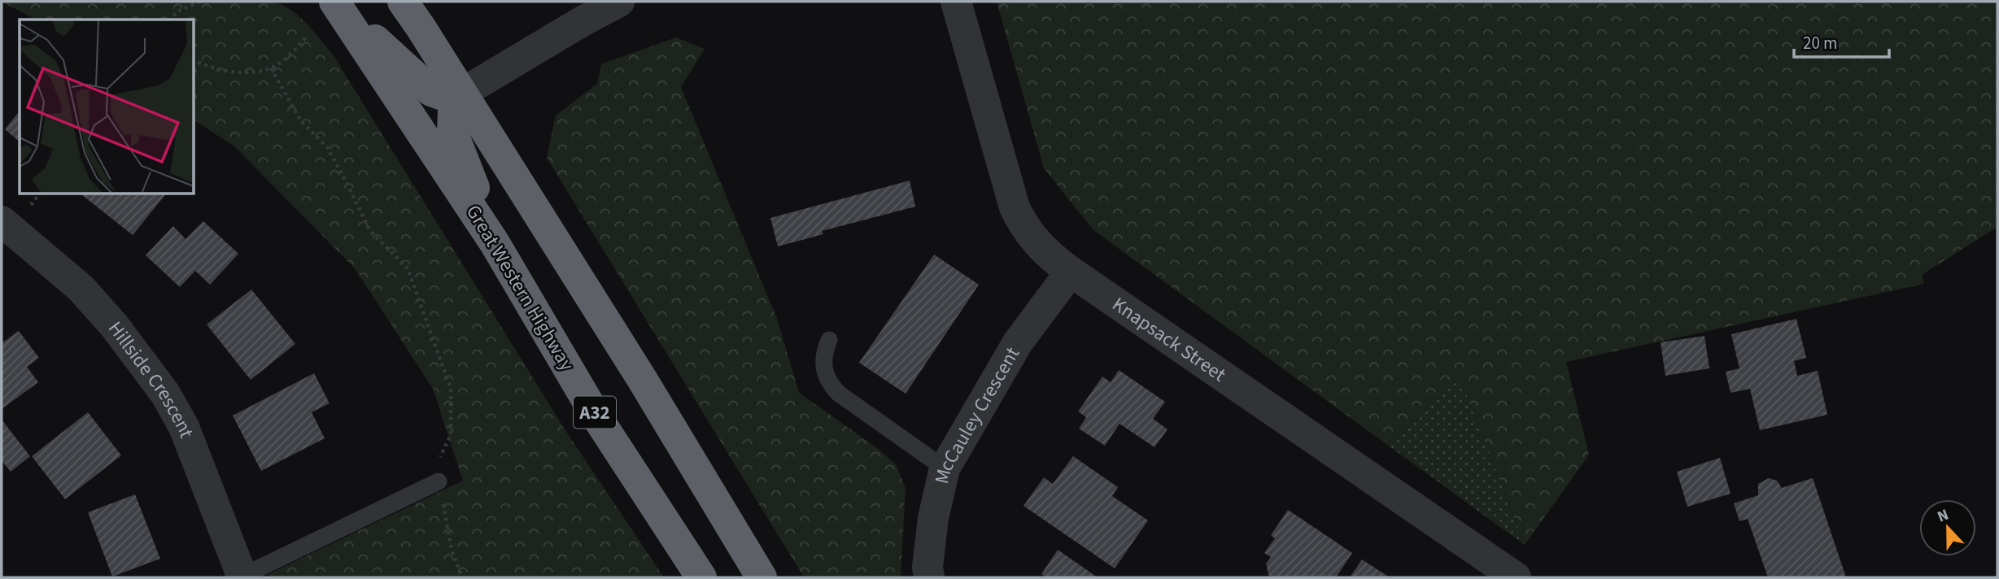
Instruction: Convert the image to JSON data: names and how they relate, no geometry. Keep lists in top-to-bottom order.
{
  "streets": {
    "highway": ["Great Western Highway", "A32"],
    "street": ["Knapsack Street", "Hillside Crescent", "McCauley Crescent"]
  },
  "crossings": [
    ["Knapsack Street", "McCauley Crescent"]
  ],
  "scale_bar": "20 m",
  "north": "top"
}
